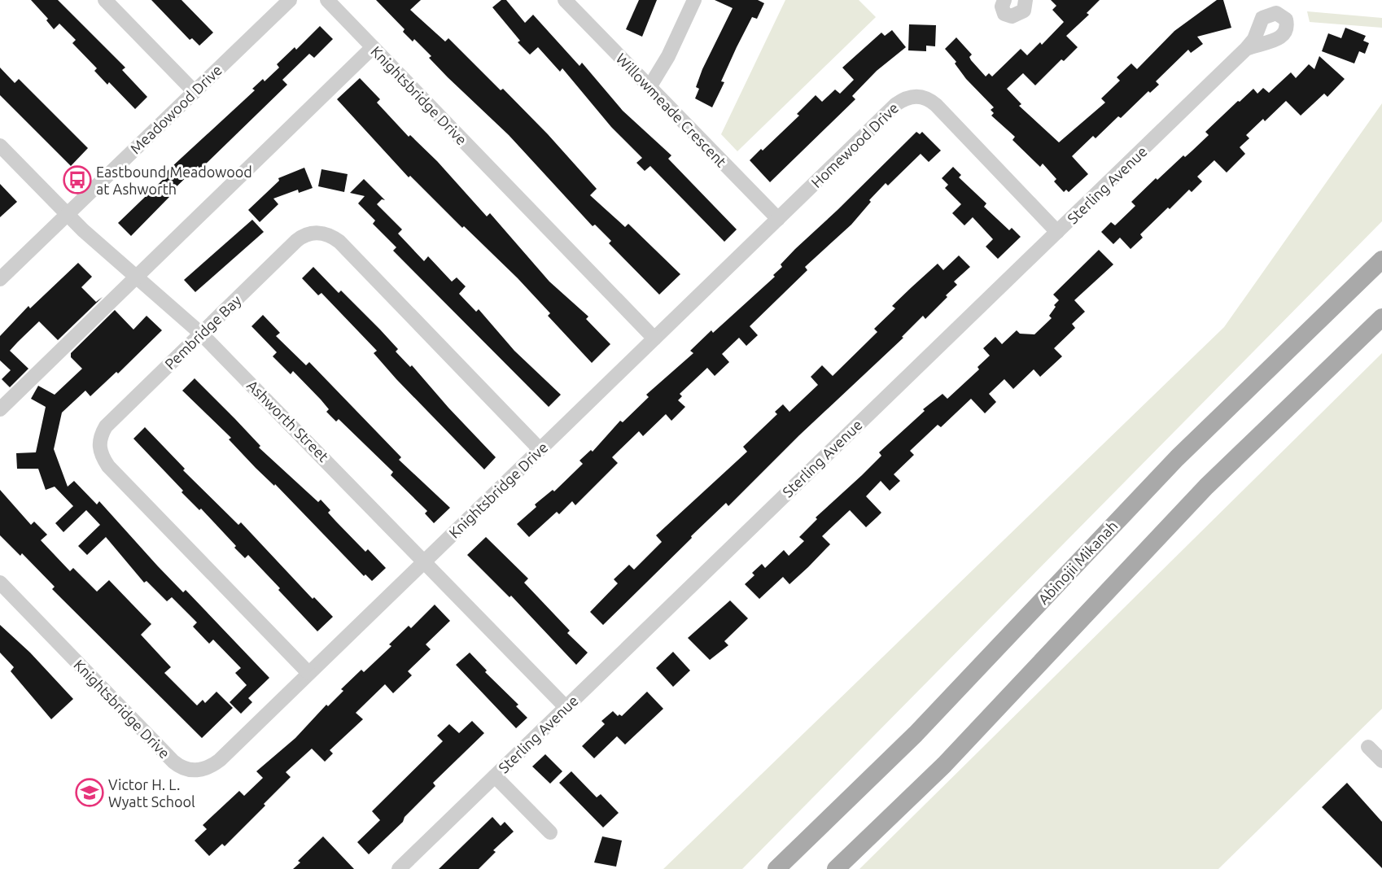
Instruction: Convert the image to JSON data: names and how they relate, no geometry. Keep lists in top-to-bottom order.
{
  "streets": {
    "main road": ["Abinojii Mikanah"],
    "street": [
      "Knightsbridge Drive",
      "Meadowood Drive",
      "Willowmeade Crescent",
      "Homewood Drive",
      "Sterling Avenue",
      "Pembridge Bay",
      "Ashworth Street"
    ]
  },
  "crossings": [
    ["Knightsbridge Drive", "Homewood Drive"],
    ["Knightsbridge Drive", "Pembridge Bay"],
    ["Knightsbridge Drive", "Ashworth Street"],
    ["Meadowood Drive", "Ashworth Street"],
    ["Willowmeade Crescent", "Homewood Drive"],
    ["Homewood Drive", "Sterling Avenue"],
    ["Sterling Avenue", "Ashworth Street"],
    ["Pembridge Bay", "Ashworth Street"]
  ],
  "places": {
    "bus stop": ["Eastbound Meadowood at Ashworth"],
    "school or university": ["Victor H. L. Wyatt School"]
  }
}
